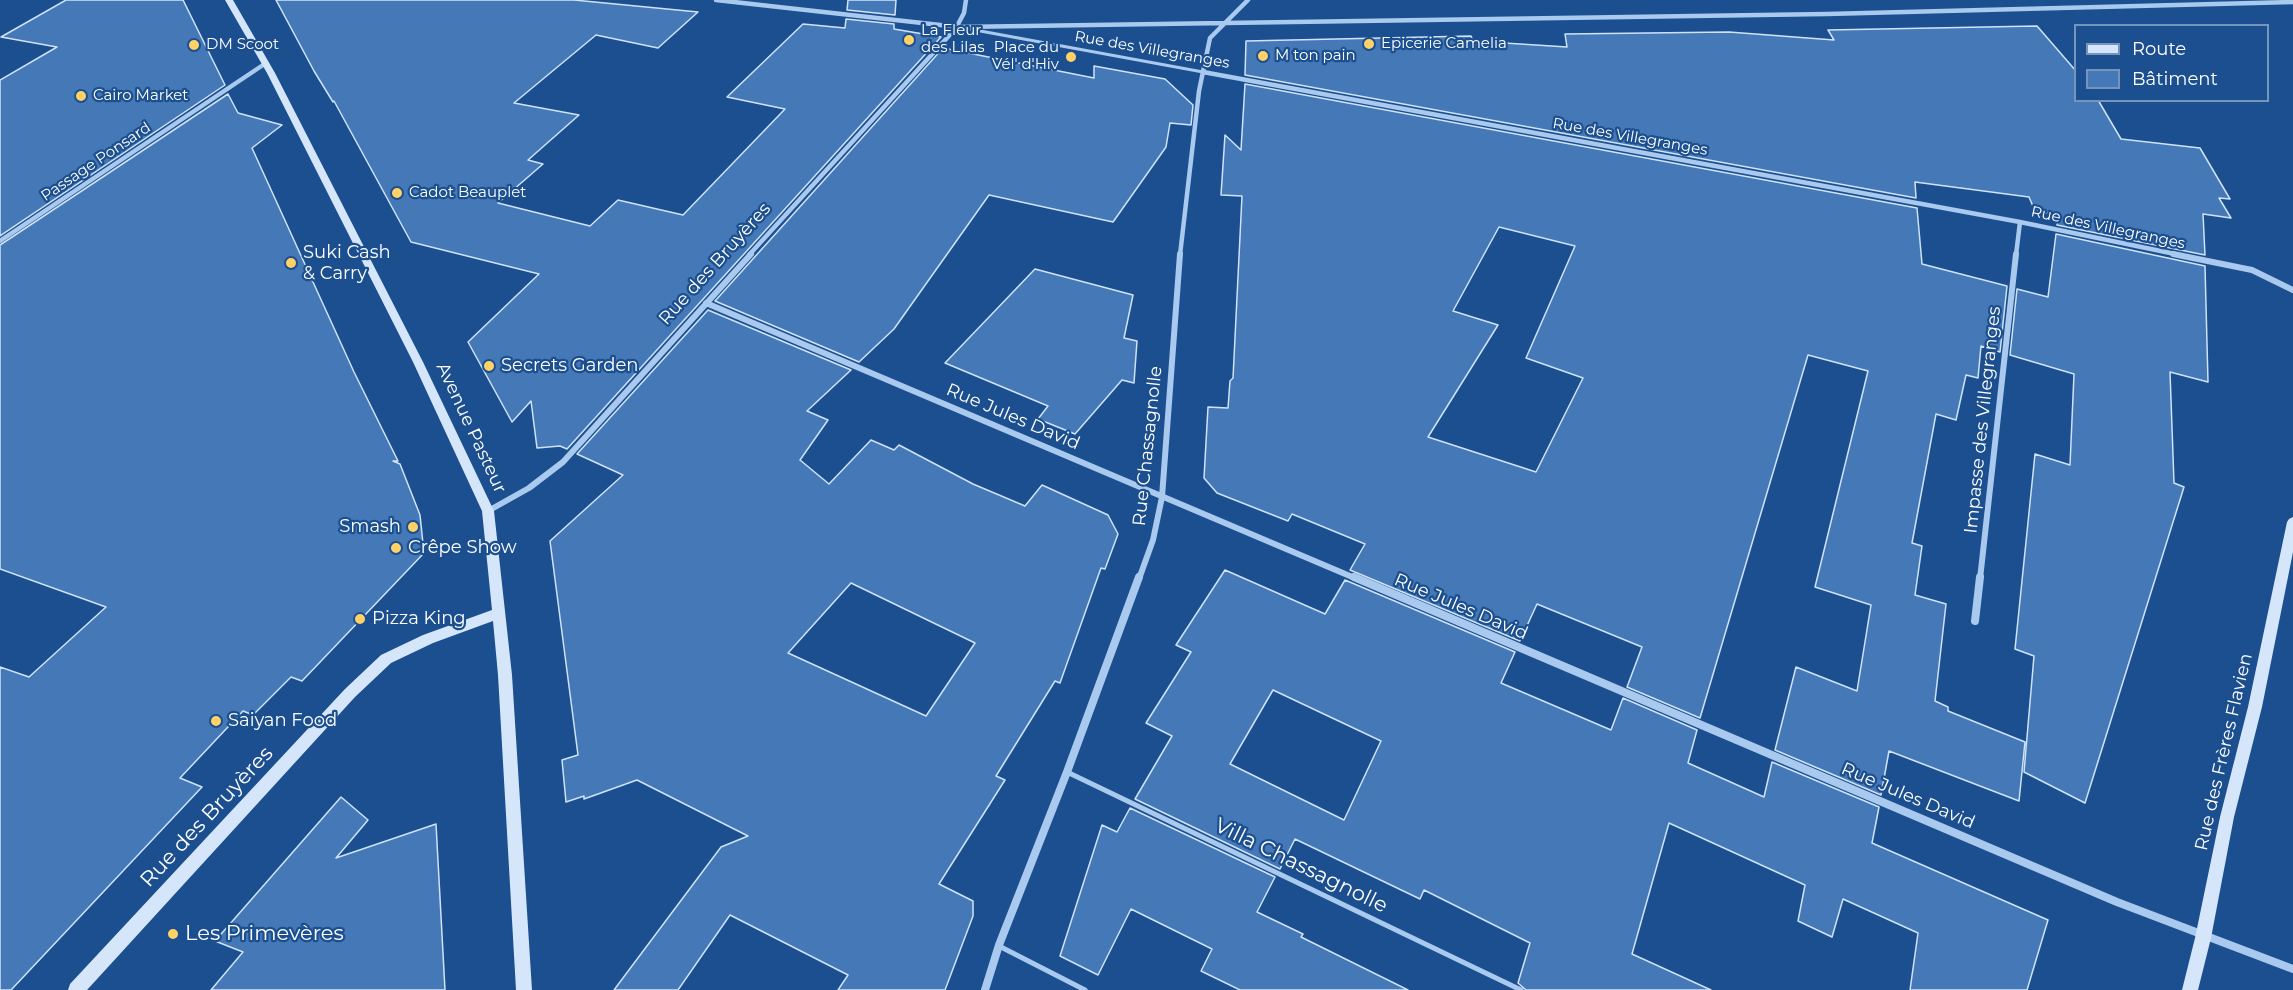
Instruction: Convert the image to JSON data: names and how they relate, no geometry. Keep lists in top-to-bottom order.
{
  "streets": {
    "main road": ["Rue des Bruyères", "Avenue Pasteur", "Rue des Frères Flavien"],
    "street": [
      "Rue des Villegranges",
      "Passage Ponsard",
      "Rue Jules David",
      "Impasse des Villegranges",
      "Rue Chassagnolle"
    ],
    "lane": ["Villa Chassagnolle"]
  },
  "crossings": [
    ["Rue des Villegranges", "Rue des Bruyères"],
    ["Rue des Villegranges", "Impasse des Villegranges"],
    ["Rue des Villegranges", "Rue Chassagnolle"],
    ["Passage Ponsard", "Avenue Pasteur"],
    ["Rue des Bruyères", "Rue Jules David"],
    ["Rue des Bruyères", "Avenue Pasteur"],
    ["Rue Jules David", "Rue Chassagnolle"],
    ["Rue Jules David", "Rue des Frères Flavien"],
    ["Rue Chassagnolle", "Villa Chassagnolle"]
  ],
  "places": [
    "La Fleur des Lilas",
    "Epicerie Camelia",
    "DM Scoot",
    "M ton pain",
    "Place du Vél' d'Hiv",
    "Cairo Market",
    "Cadot Beauplet",
    "Suki Cash & Carry",
    "Secrets Garden",
    "Smash",
    "Crêpe Show",
    "Pizza King",
    "Saiyan Food",
    "Les Primevères"
  ],
  "legend": ["Route", "Bâtiment"]
}
